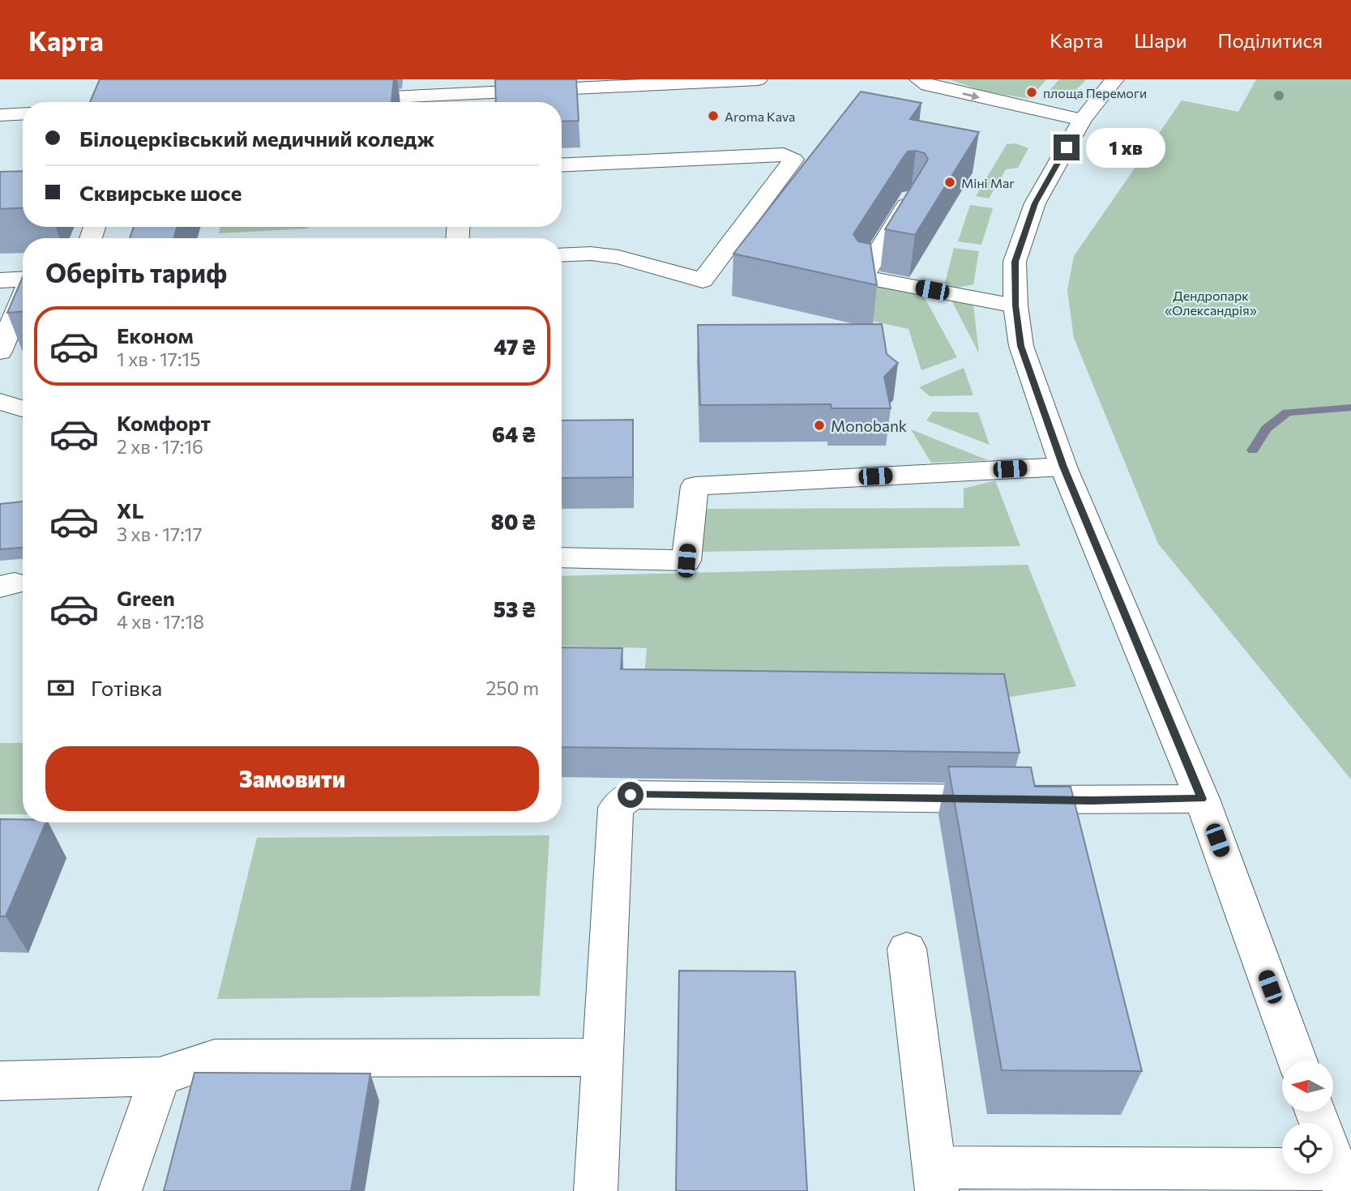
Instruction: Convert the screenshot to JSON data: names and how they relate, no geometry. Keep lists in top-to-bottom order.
{
  "parks": ["Дендропарк «Олександрія»"],
  "places": [
    "площа Перемоги",
    "Aroma Kava",
    "Міні Mar",
    "Monobank"
  ],
  "north": "left",
  "page": {
    "header": "Карта",
    "nav": ["Карта", "Шари", "Поділитися"],
    "banner": ["Білоцерківський медичний коледж", "Сквирське шосе"],
    "bubble": "1 хв",
    "heading": "Оберіть тариф",
    "list": [
      {
        "name": "Економ",
        "note": "1 хв · 17:15",
        "value": "47 ₴"
      },
      {
        "name": "Комфорт",
        "note": "2 хв · 17:16",
        "value": "64 ₴"
      },
      {
        "name": "XL",
        "note": "3 хв · 17:17",
        "value": "80 ₴"
      },
      {
        "name": "Green",
        "note": "4 хв · 17:18",
        "value": "53 ₴"
      }
    ],
    "pay": ["Готівка", "250 m"],
    "buttons": "Замовити"
  }
}
